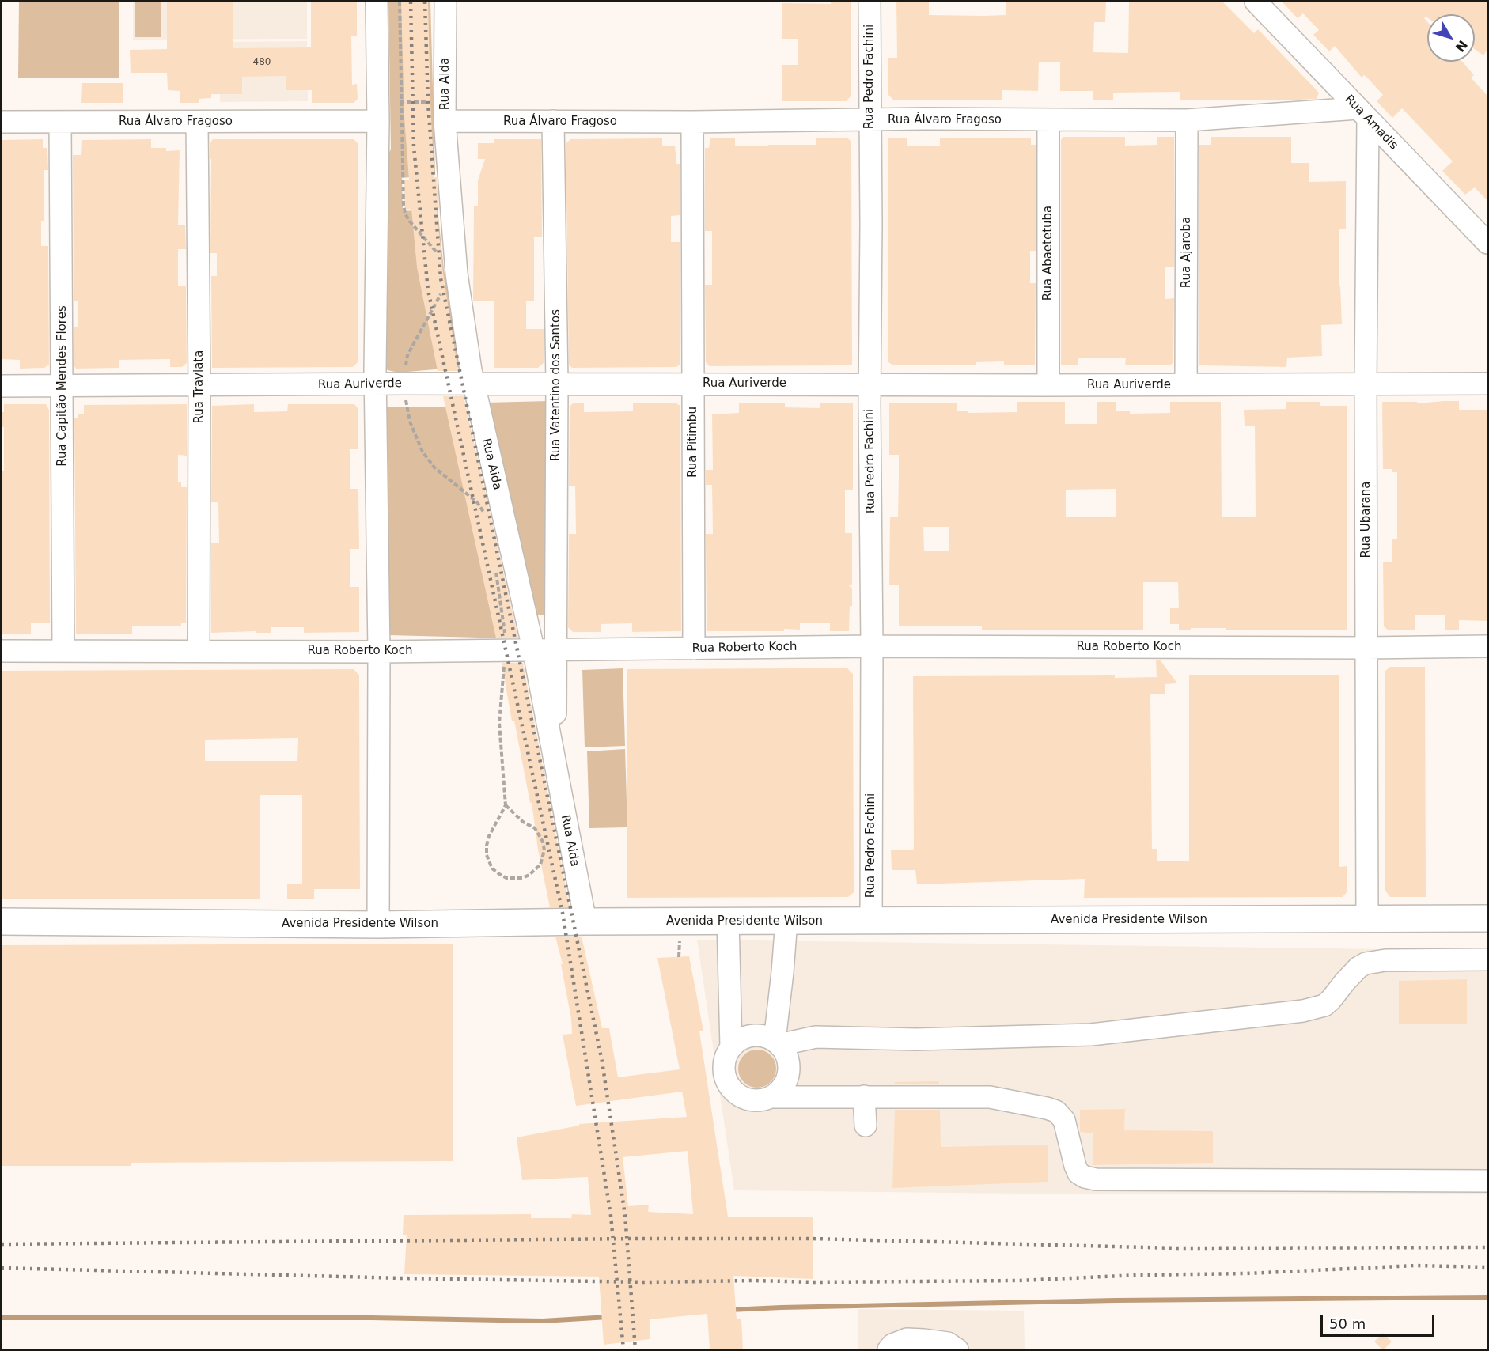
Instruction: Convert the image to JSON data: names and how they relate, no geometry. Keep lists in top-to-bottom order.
{
  "streets": {
    "main road": ["Avenida Presidente Wilson"],
    "street": [
      "Rua Pedro Fachini",
      "Rua Aida",
      "Rua Álvaro Fragoso",
      "Rua Amadis",
      "Rua Ajaroba",
      "Rua Abaetetuba",
      "Rua Auriverde",
      "Rua Vatentino dos Santos",
      "Rua Capitão Mendes Flores",
      "Rua Traviata",
      "Rua Pitimbu",
      "Rua Ubarana",
      "Rua Roberto Koch"
    ]
  },
  "crossings": [
    ["Rua Pedro Fachini", "Rua Álvaro Fragoso"],
    ["Rua Pedro Fachini", "Rua Auriverde"],
    ["Rua Pedro Fachini", "Rua Roberto Koch"],
    ["Rua Pedro Fachini", "Avenida Presidente Wilson"],
    ["Rua Aida", "Rua Álvaro Fragoso"],
    ["Rua Aida", "Rua Auriverde"],
    ["Rua Aida", "Rua Vatentino dos Santos"],
    ["Rua Aida", "Rua Roberto Koch"],
    ["Rua Aida", "Avenida Presidente Wilson"],
    ["Rua Álvaro Fragoso", "Rua Amadis"],
    ["Rua Álvaro Fragoso", "Rua Ajaroba"],
    ["Rua Álvaro Fragoso", "Rua Abaetetuba"],
    ["Rua Álvaro Fragoso", "Rua Vatentino dos Santos"],
    ["Rua Álvaro Fragoso", "Rua Capitão Mendes Flores"],
    ["Rua Álvaro Fragoso", "Rua Traviata"],
    ["Rua Álvaro Fragoso", "Rua Pitimbu"],
    ["Rua Álvaro Fragoso", "Rua Ubarana"],
    ["Rua Amadis", "Rua Ubarana"],
    ["Rua Ajaroba", "Rua Auriverde"],
    ["Rua Abaetetuba", "Rua Auriverde"],
    ["Rua Auriverde", "Rua Vatentino dos Santos"],
    ["Rua Auriverde", "Rua Capitão Mendes Flores"],
    ["Rua Auriverde", "Rua Traviata"],
    ["Rua Auriverde", "Rua Pitimbu"],
    ["Rua Auriverde", "Rua Ubarana"],
    ["Rua Vatentino dos Santos", "Rua Roberto Koch"],
    ["Rua Capitão Mendes Flores", "Rua Roberto Koch"],
    ["Rua Traviata", "Rua Roberto Koch"],
    ["Rua Pitimbu", "Rua Roberto Koch"],
    ["Rua Ubarana", "Rua Roberto Koch"],
    ["Rua Ubarana", "Avenida Presidente Wilson"]
  ],
  "house_numbers": ["480"],
  "scale_bar": "50 m",
  "north": "bottom right"
}
